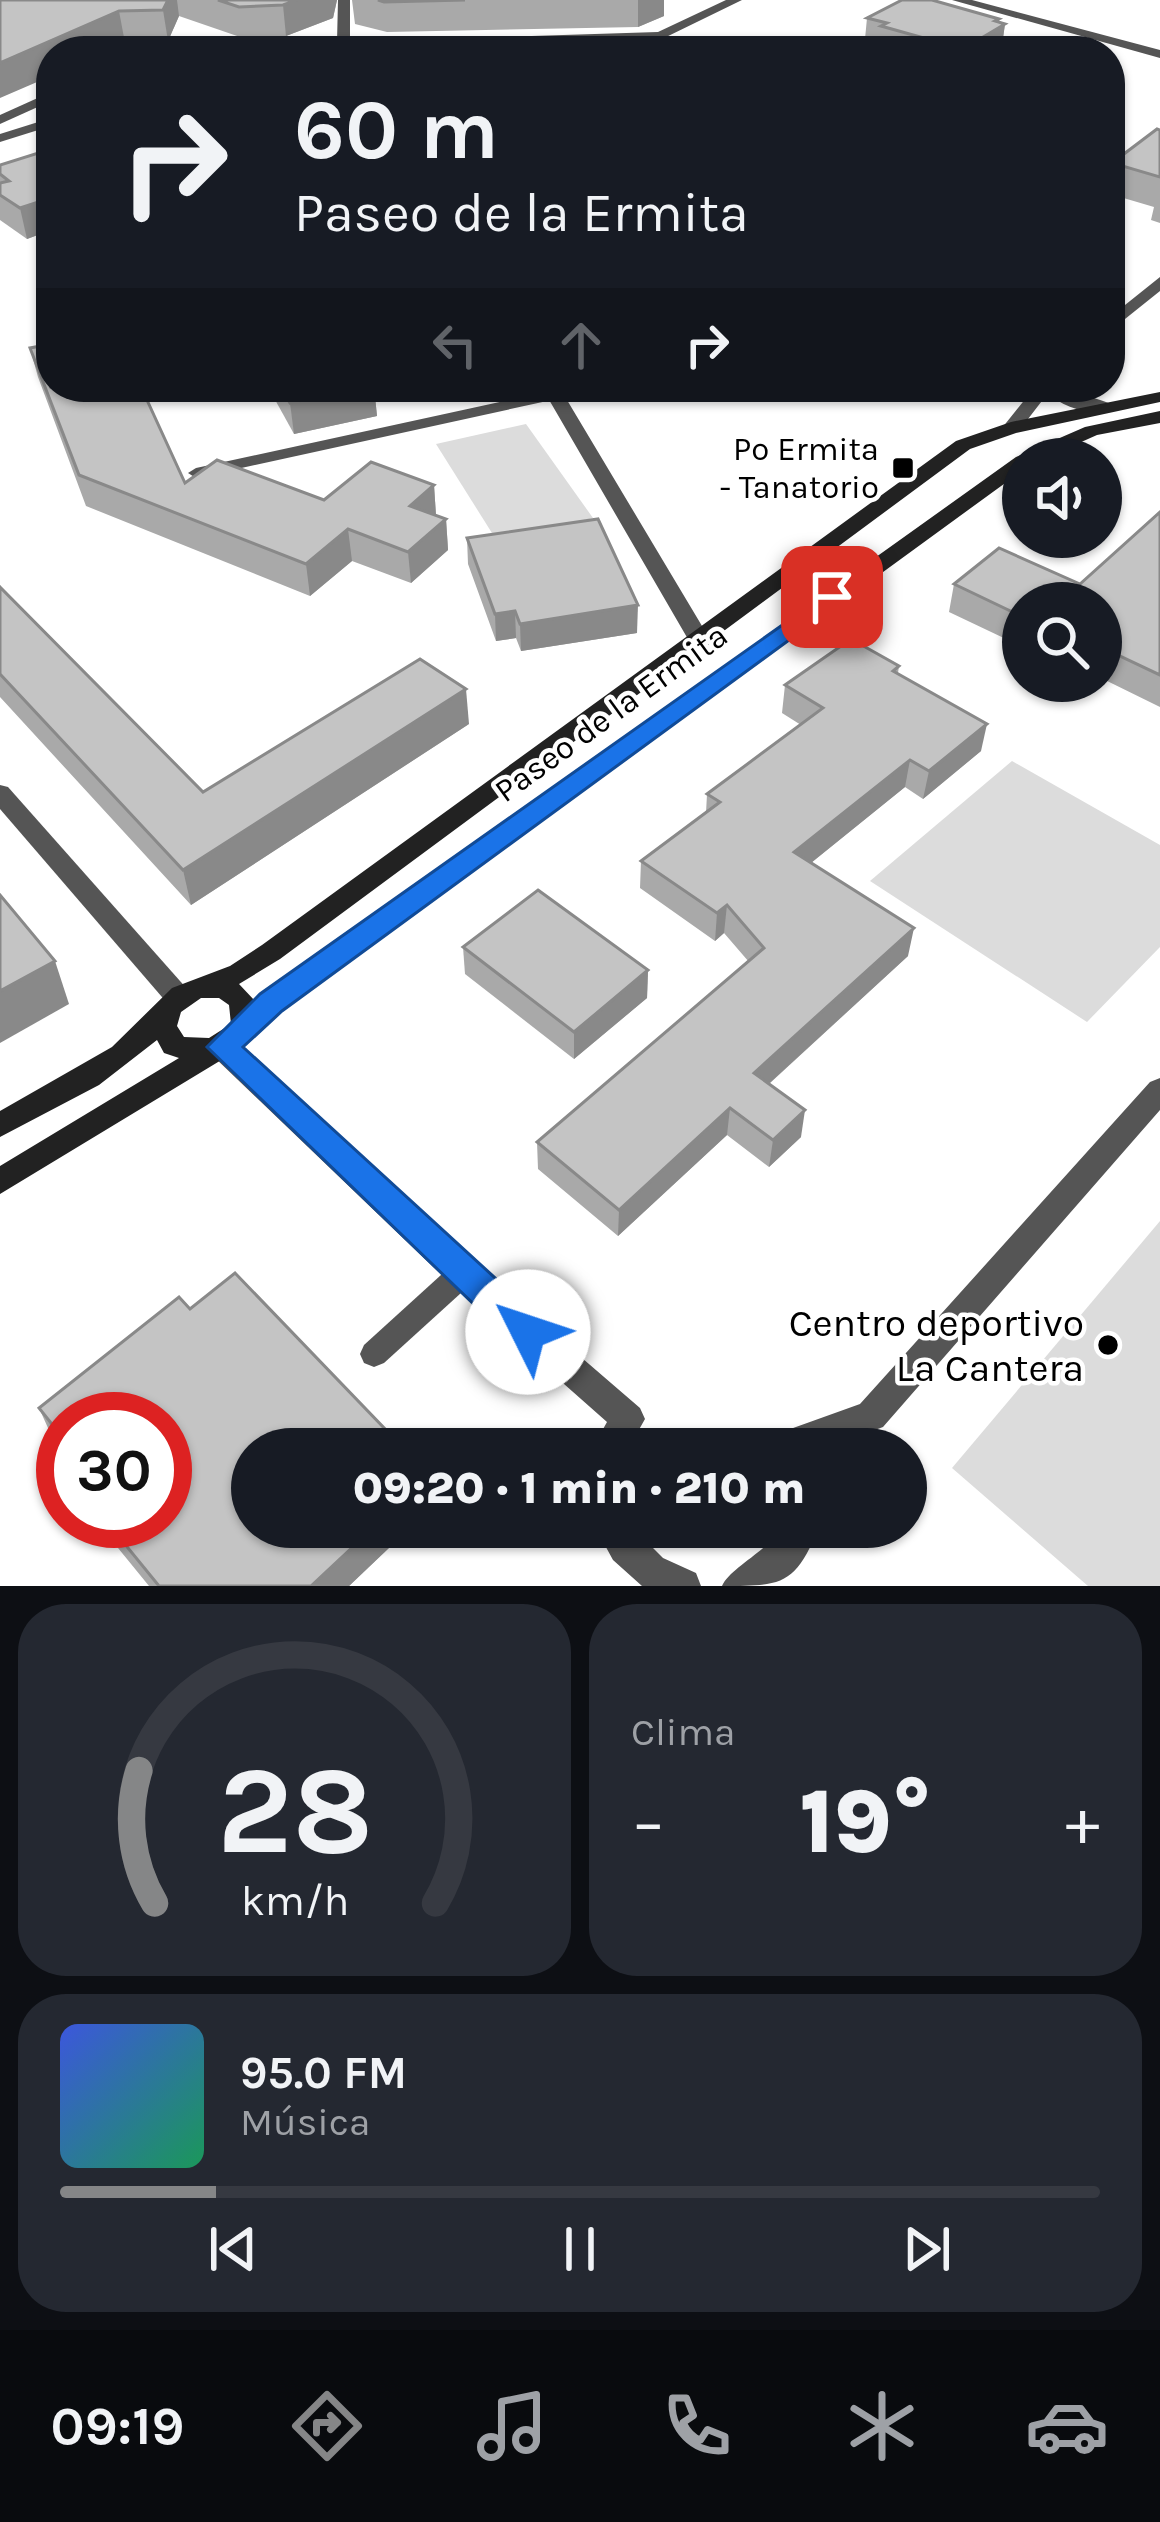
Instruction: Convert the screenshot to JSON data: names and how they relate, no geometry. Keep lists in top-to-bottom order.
{
  "streets": {
    "main road": ["Paseo de la Ermita"]
  },
  "places": {
    "transit": ["Pº Ermita - Tanatorio"],
    "other": ["Centro deportivo La Cantera"]
  },
  "page": {
    "turn": ["60 m", "Paseo de la Ermita"],
    "limit": "30",
    "trip": "09:20 · 1 min · 210 m",
    "tile": "Clima",
    "heat": ["−", "19°", "+"],
    "song": ["95.0 FM", "Música"],
    "tabs": "09:19",
    "gauge": ["28", "km/h"]
  }
}
